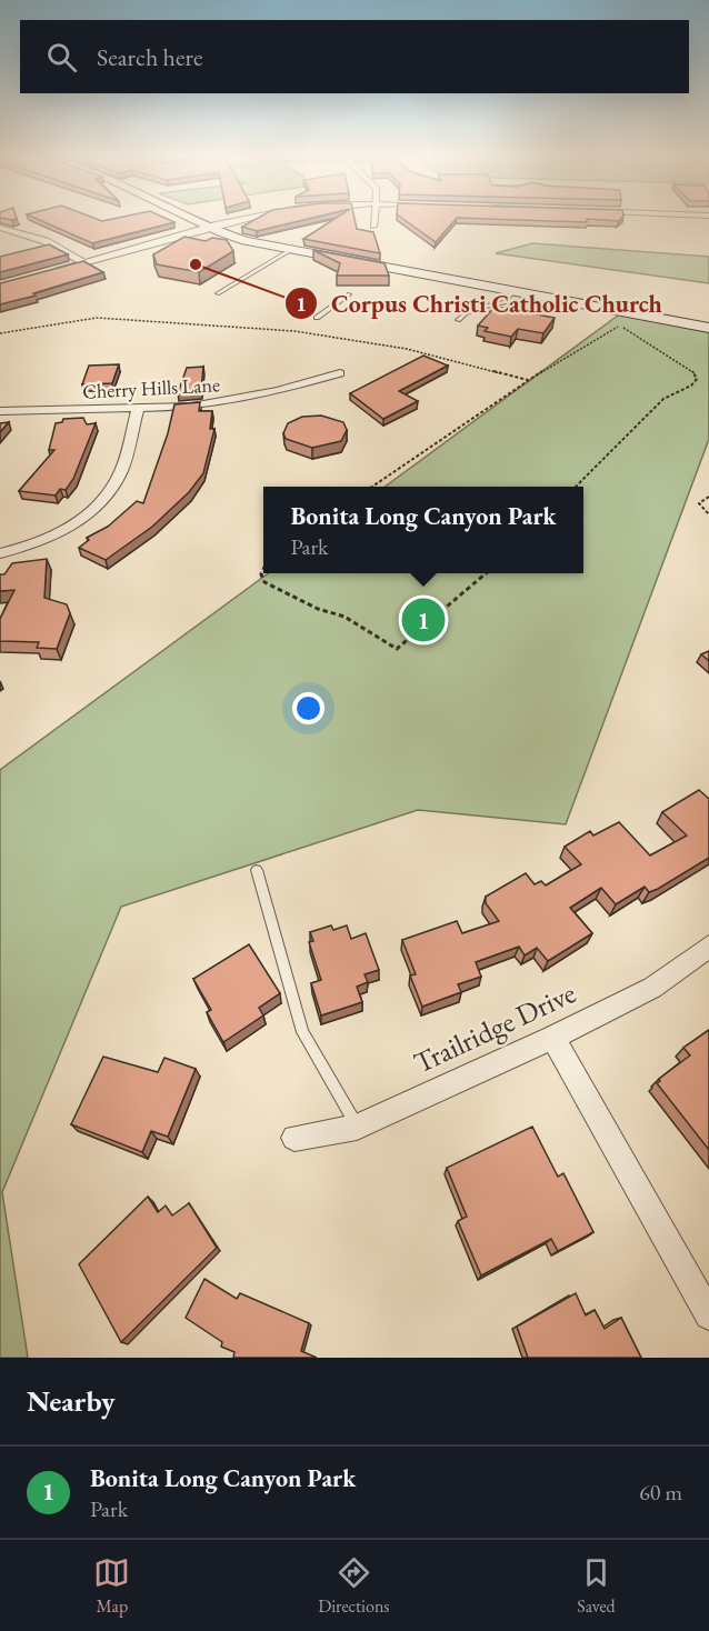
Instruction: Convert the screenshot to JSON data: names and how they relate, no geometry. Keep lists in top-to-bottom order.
{
  "streets": {
    "street": ["Cherry Hills Lane", "Trailridge Drive"]
  },
  "places": ["Corpus Christi Catholic Church"],
  "page": {
    "search": "Search here",
    "popup": ["Bonita Long Canyon Park", "Park"],
    "pins": "1",
    "heading": "Nearby",
    "list": [
      {
        "mark": "1",
        "name": "Bonita Long Canyon Park",
        "note": "Park",
        "value": "60 m"
      }
    ],
    "nav": ["Map", "Directions", "Saved"]
  }
}
